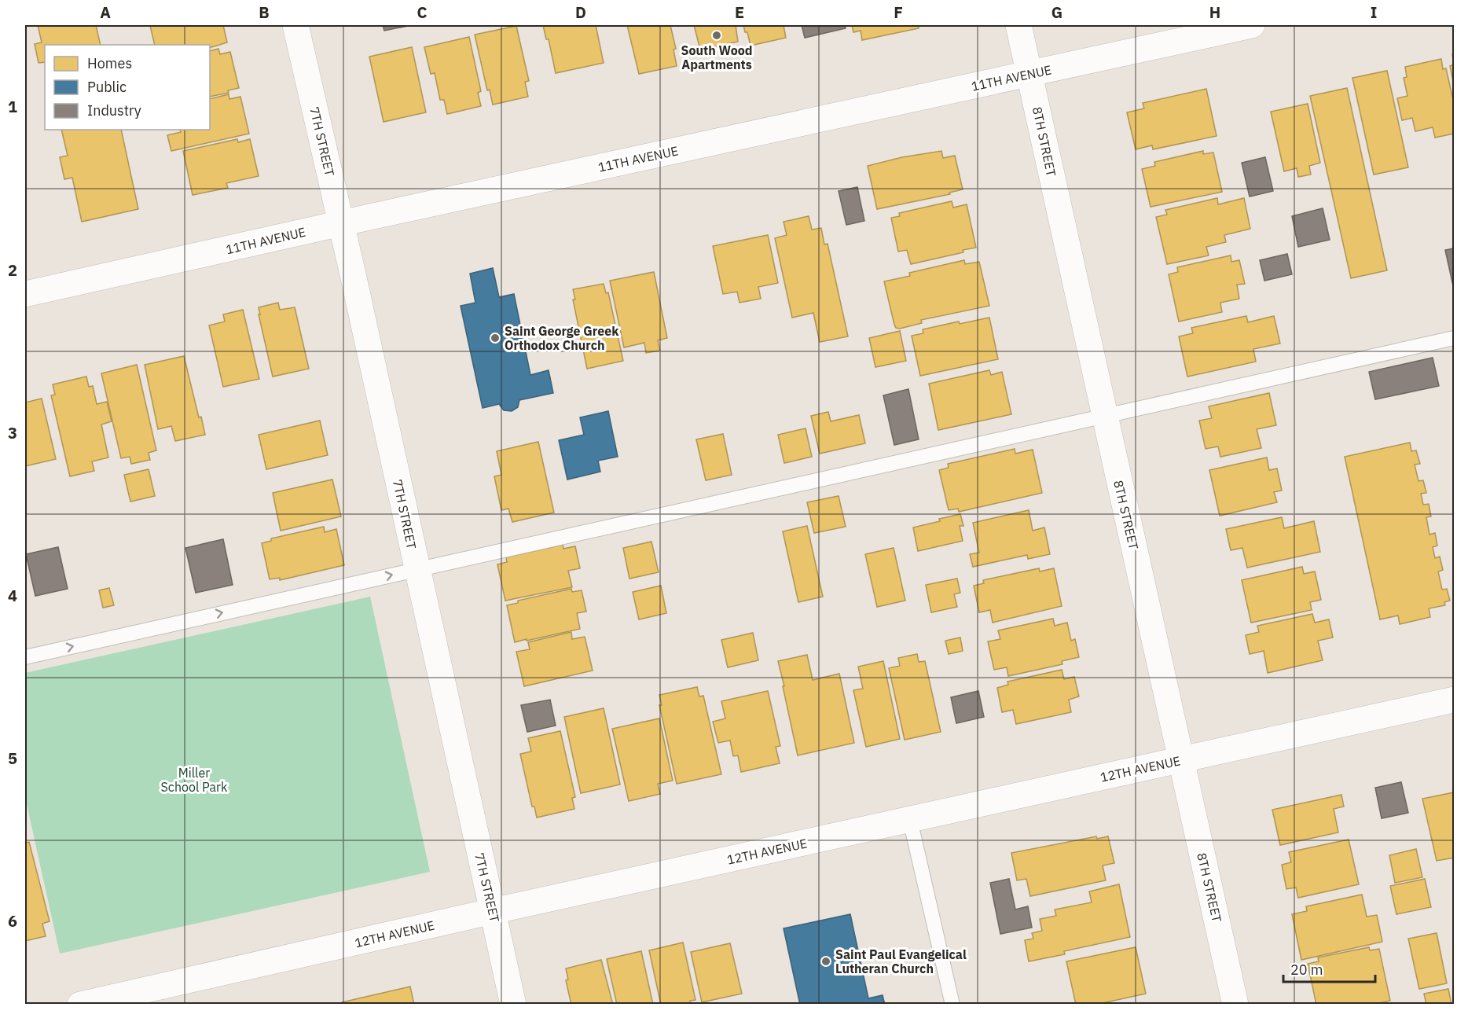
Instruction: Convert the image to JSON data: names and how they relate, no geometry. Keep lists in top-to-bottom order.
{
  "streets": {
    "street": [
      "11TH AVENUE",
      "7TH STREET",
      "8TH STREET",
      "12TH AVENUE"
    ]
  },
  "crossings": [
    ["11TH AVENUE", "7TH STREET"],
    ["11TH AVENUE", "8TH STREET"],
    ["7TH STREET", "12TH AVENUE"],
    ["8TH STREET", "12TH AVENUE"]
  ],
  "parks": ["Miller School Park"],
  "places": ["South Wood Apartments", "Saint George Greek Orthodox Church", "Saint Paul Evangelical Lutheran Church"],
  "legend": ["Homes", "Public", "Industry"],
  "scale_bar": "20 m",
  "grid": {
    "columns": [
      "A",
      "B",
      "C",
      "D",
      "E",
      "F",
      "G",
      "H",
      "I"
    ],
    "rows": [
      "1",
      "2",
      "3",
      "4",
      "5",
      "6"
    ]
  }
}
